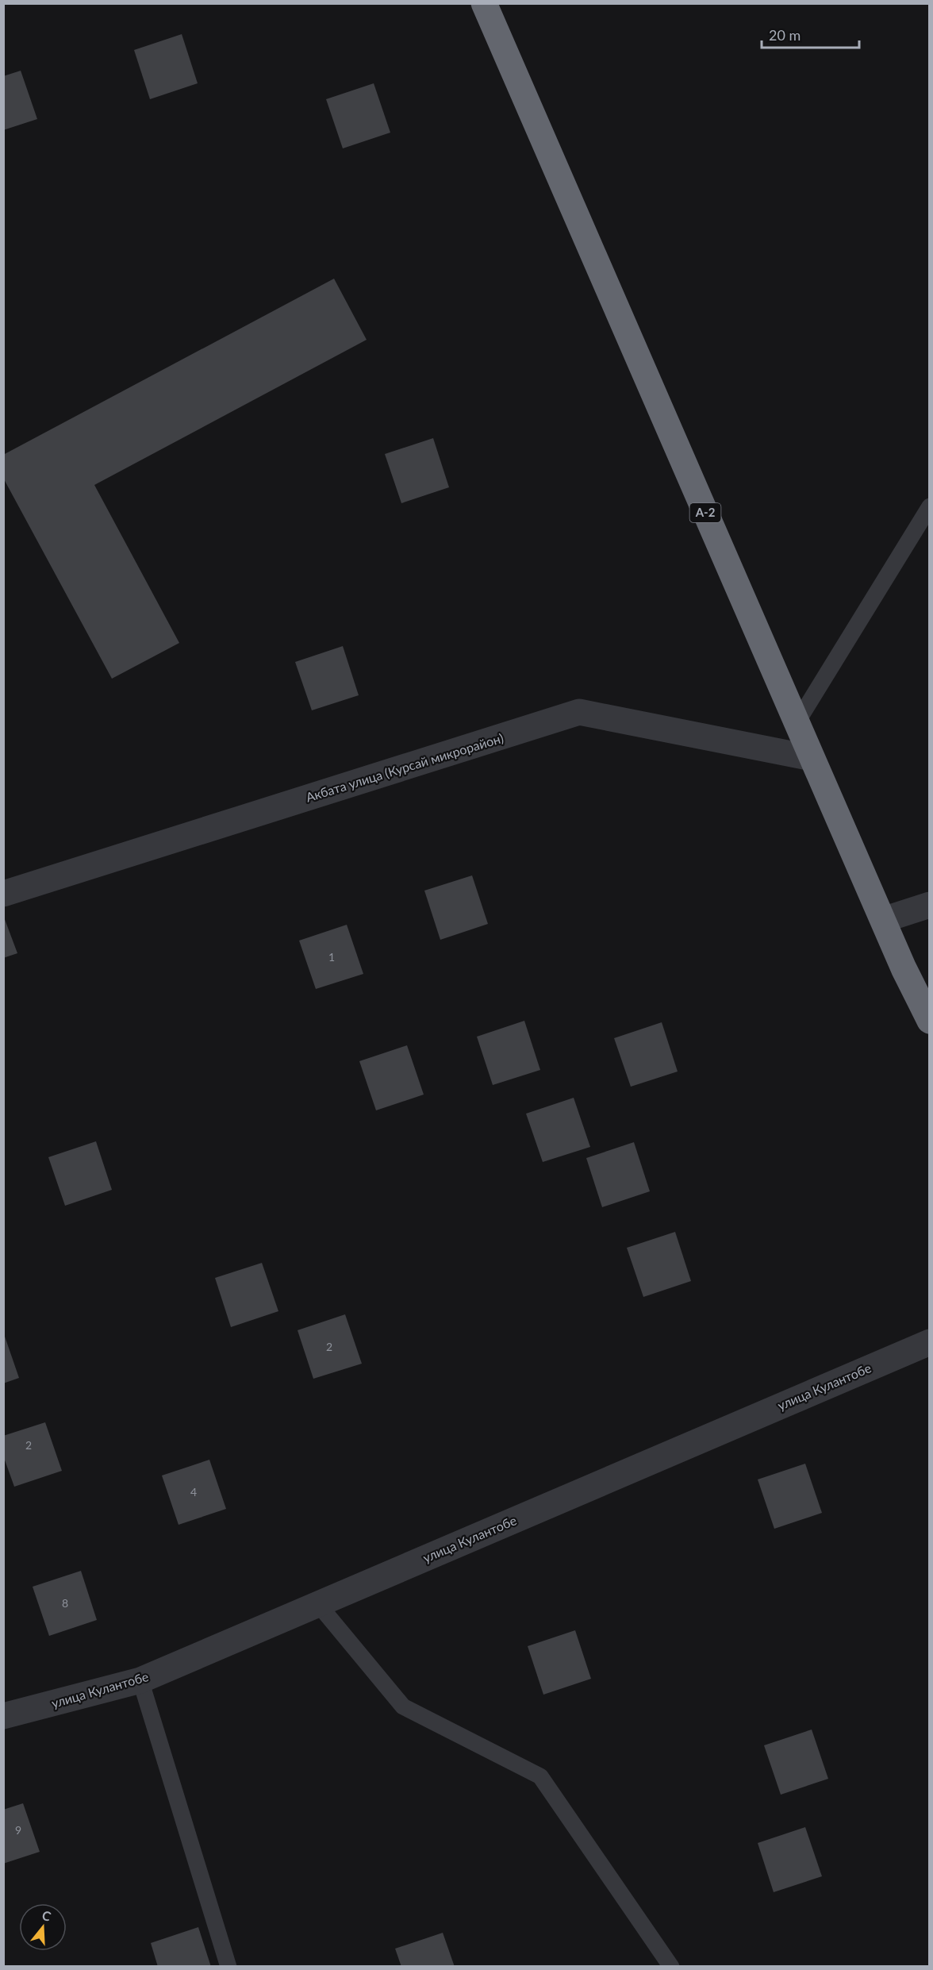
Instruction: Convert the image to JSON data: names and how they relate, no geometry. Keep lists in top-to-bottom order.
{
  "streets": {
    "highway": ["A-2"],
    "street": ["Акбата улица (Курсай микрорайон)", "улица Кулантобе"]
  },
  "crossings": [
    ["A-2", "Акбата улица (Курсай микрорайон)"]
  ],
  "house_numbers": [
    "1",
    "2",
    "2",
    "4",
    "8",
    "9"
  ],
  "scale_bar": "20 m",
  "north": "top"
}
